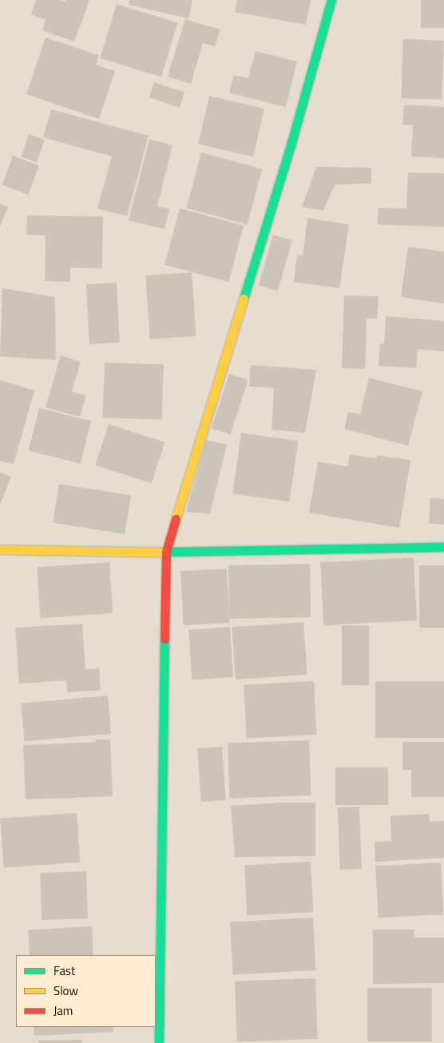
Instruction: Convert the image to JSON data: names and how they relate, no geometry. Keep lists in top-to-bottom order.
{
  "legend": ["Fast", "Slow", "Jam"]
}
